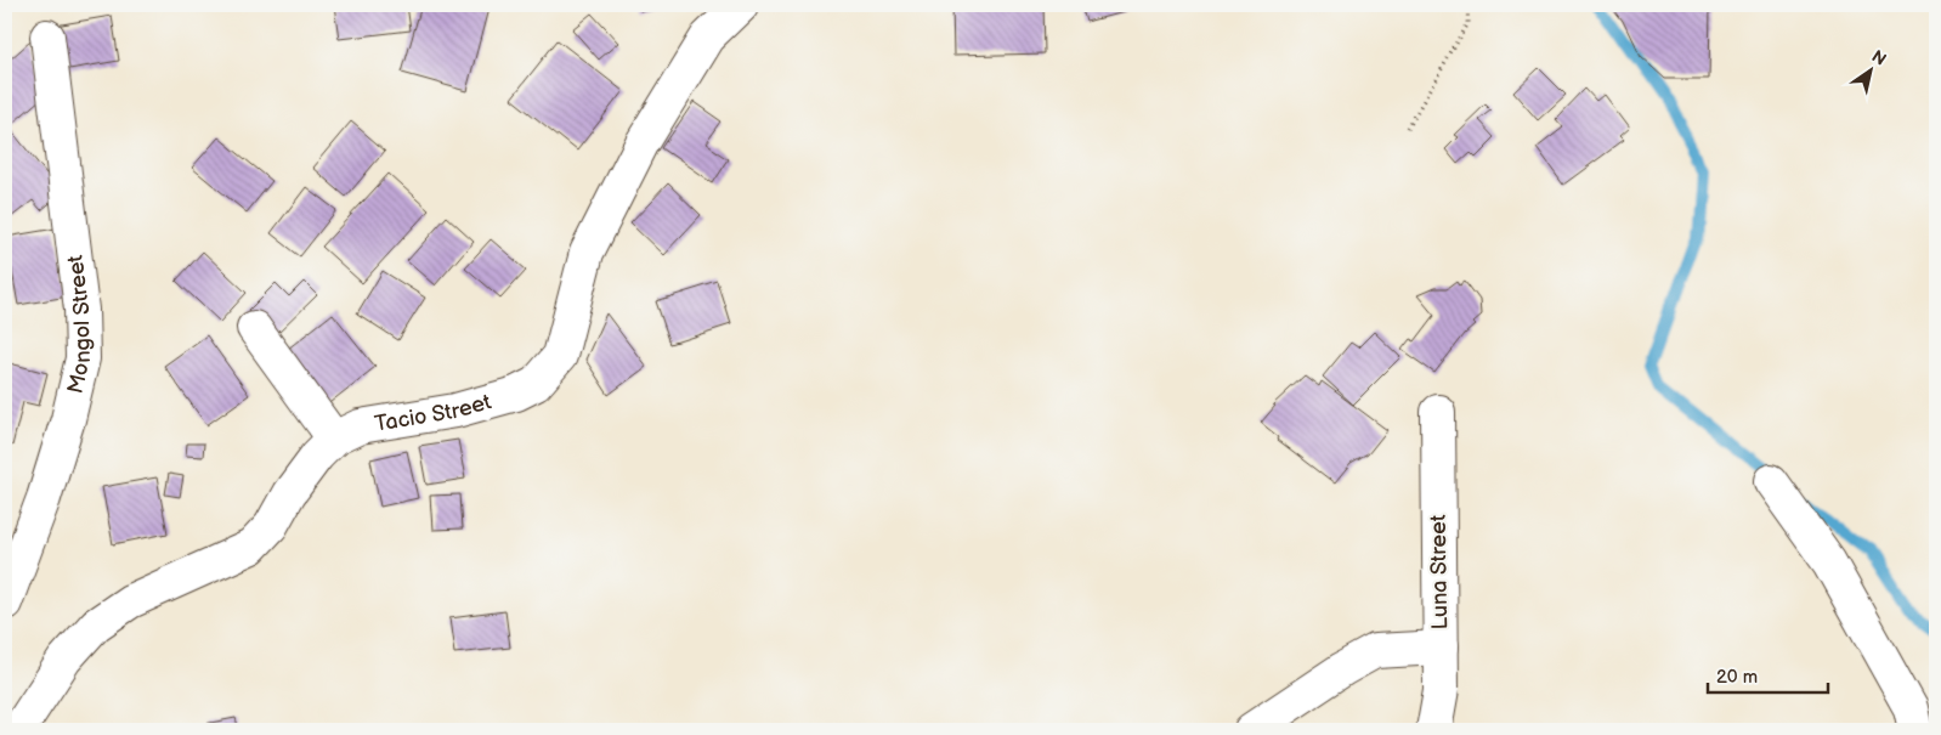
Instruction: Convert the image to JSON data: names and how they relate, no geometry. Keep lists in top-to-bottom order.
{
  "streets": {
    "street": ["Mongol Street", "Tacio Street", "Luna Street"]
  },
  "scale_bar": "20 m",
  "north": "top right"
}
